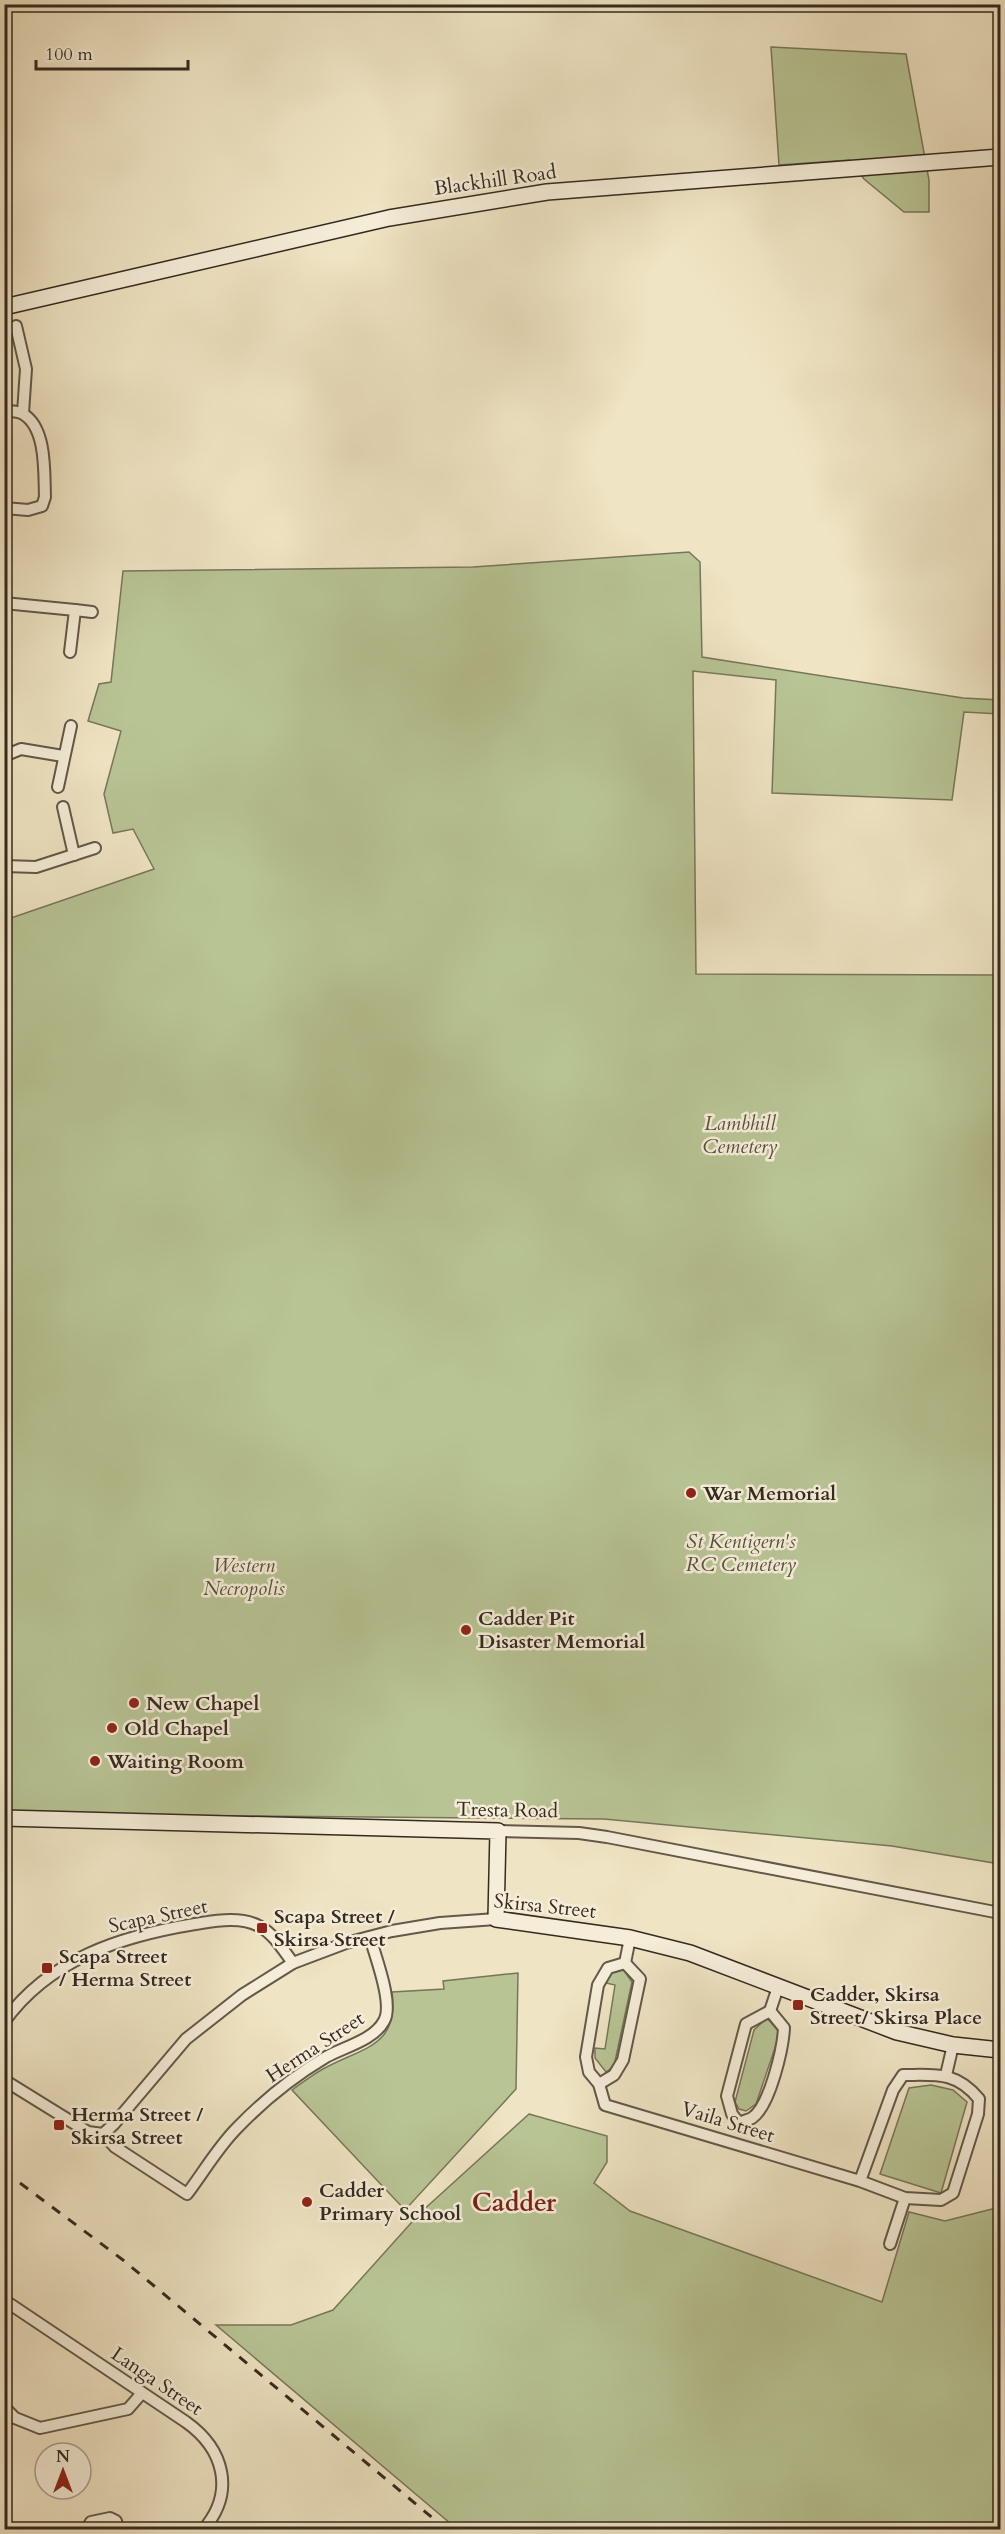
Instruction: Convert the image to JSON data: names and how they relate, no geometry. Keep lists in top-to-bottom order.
{
  "streets": {
    "street": [
      "Blackhill Road",
      "Tresta Road",
      "Skirsa Street",
      "Scapa Street",
      "Herma Street",
      "Vaila Street",
      "Langa Street"
    ]
  },
  "crossings": [
    ["Skirsa Street", "Scapa Street"],
    ["Skirsa Street", "Herma Street"]
  ],
  "districts": ["Cadder"],
  "parks": ["Lambhill Cemetery", "St Kentigern's RC Cemetery", "Western Necropolis"],
  "places": {
    "other": [
      "War Memorial",
      "Cadder Pit Disaster Memorial",
      "New Chapel",
      "Old Chapel",
      "Waiting Room",
      "Cadder Primary School"
    ],
    "transit": [
      "Scapa Street / Skirsa Street",
      "Scapa Street / Herma Street",
      "Cadder, Skirsa Street/ Skirsa Place",
      "Herma Street / Skirsa Street"
    ]
  },
  "scale_bar": "100 m",
  "north": "top"
}
